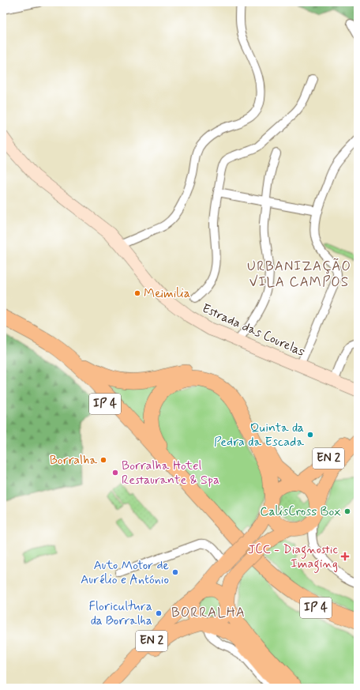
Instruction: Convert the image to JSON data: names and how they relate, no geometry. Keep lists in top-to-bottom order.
{
  "streets": {
    "highway": ["IP 4"],
    "main road": ["Estrada das Courelas", "EN 2"]
  },
  "districts": ["URBANIZAÇÃO VILA CAMPOS", "BORRALHA"],
  "places": {
    "other": [
      "Meimilia",
      "Quinta da Pedra da Escada",
      "Borralha",
      "Borralha Hotel Restaurante & Spa",
      "CalisCross Box",
      "Auto Motor de Aurélio e António",
      "Floricultura da Borralha"
    ],
    "health": ["JCC - Diagnostic Imaging"]
  }
}
